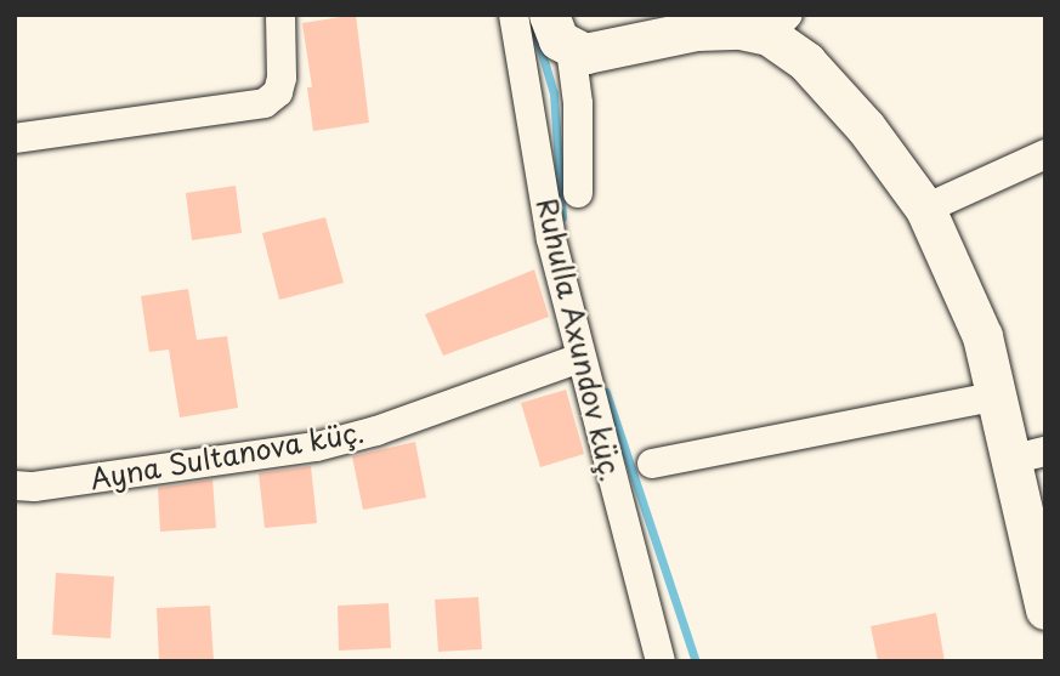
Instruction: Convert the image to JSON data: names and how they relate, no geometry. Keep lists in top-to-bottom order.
{
  "streets": {
    "street": ["Ruhulla Axundov küç.", "Ayna Sultanova küç."]
  },
  "crossings": [
    ["Ruhulla Axundov küç.", "Ayna Sultanova küç."]
  ]
}
